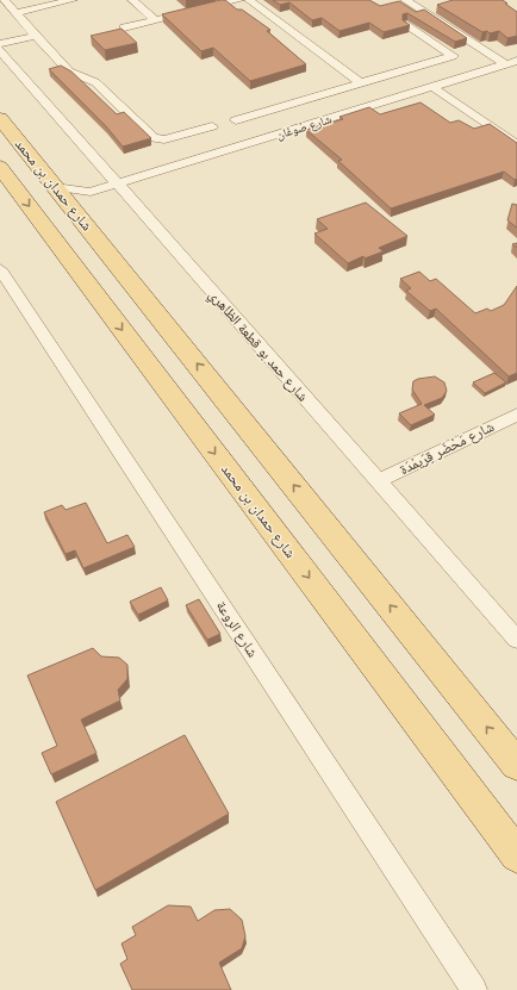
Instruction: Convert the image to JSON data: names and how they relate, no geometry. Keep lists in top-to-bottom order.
{
  "streets": {
    "main road": ["شارع حمدان بن محمد"],
    "street": [
      "شارع صُوغَان",
      "شارع حمد بو قطعة الظاهري",
      "شارع مَحْضَر قِرَيمْدَة",
      "شارع الروعة"
    ]
  },
  "crossings": [
    ["شارع صُوغَان", "شارع حمدان بن محمد"],
    ["شارع صُوغَان", "شارع حمد بو قطعة الظاهري"],
    ["شارع حمد بو قطعة الظاهري", "شارع مَحْضَر قِرَيمْدَة"]
  ]
}
